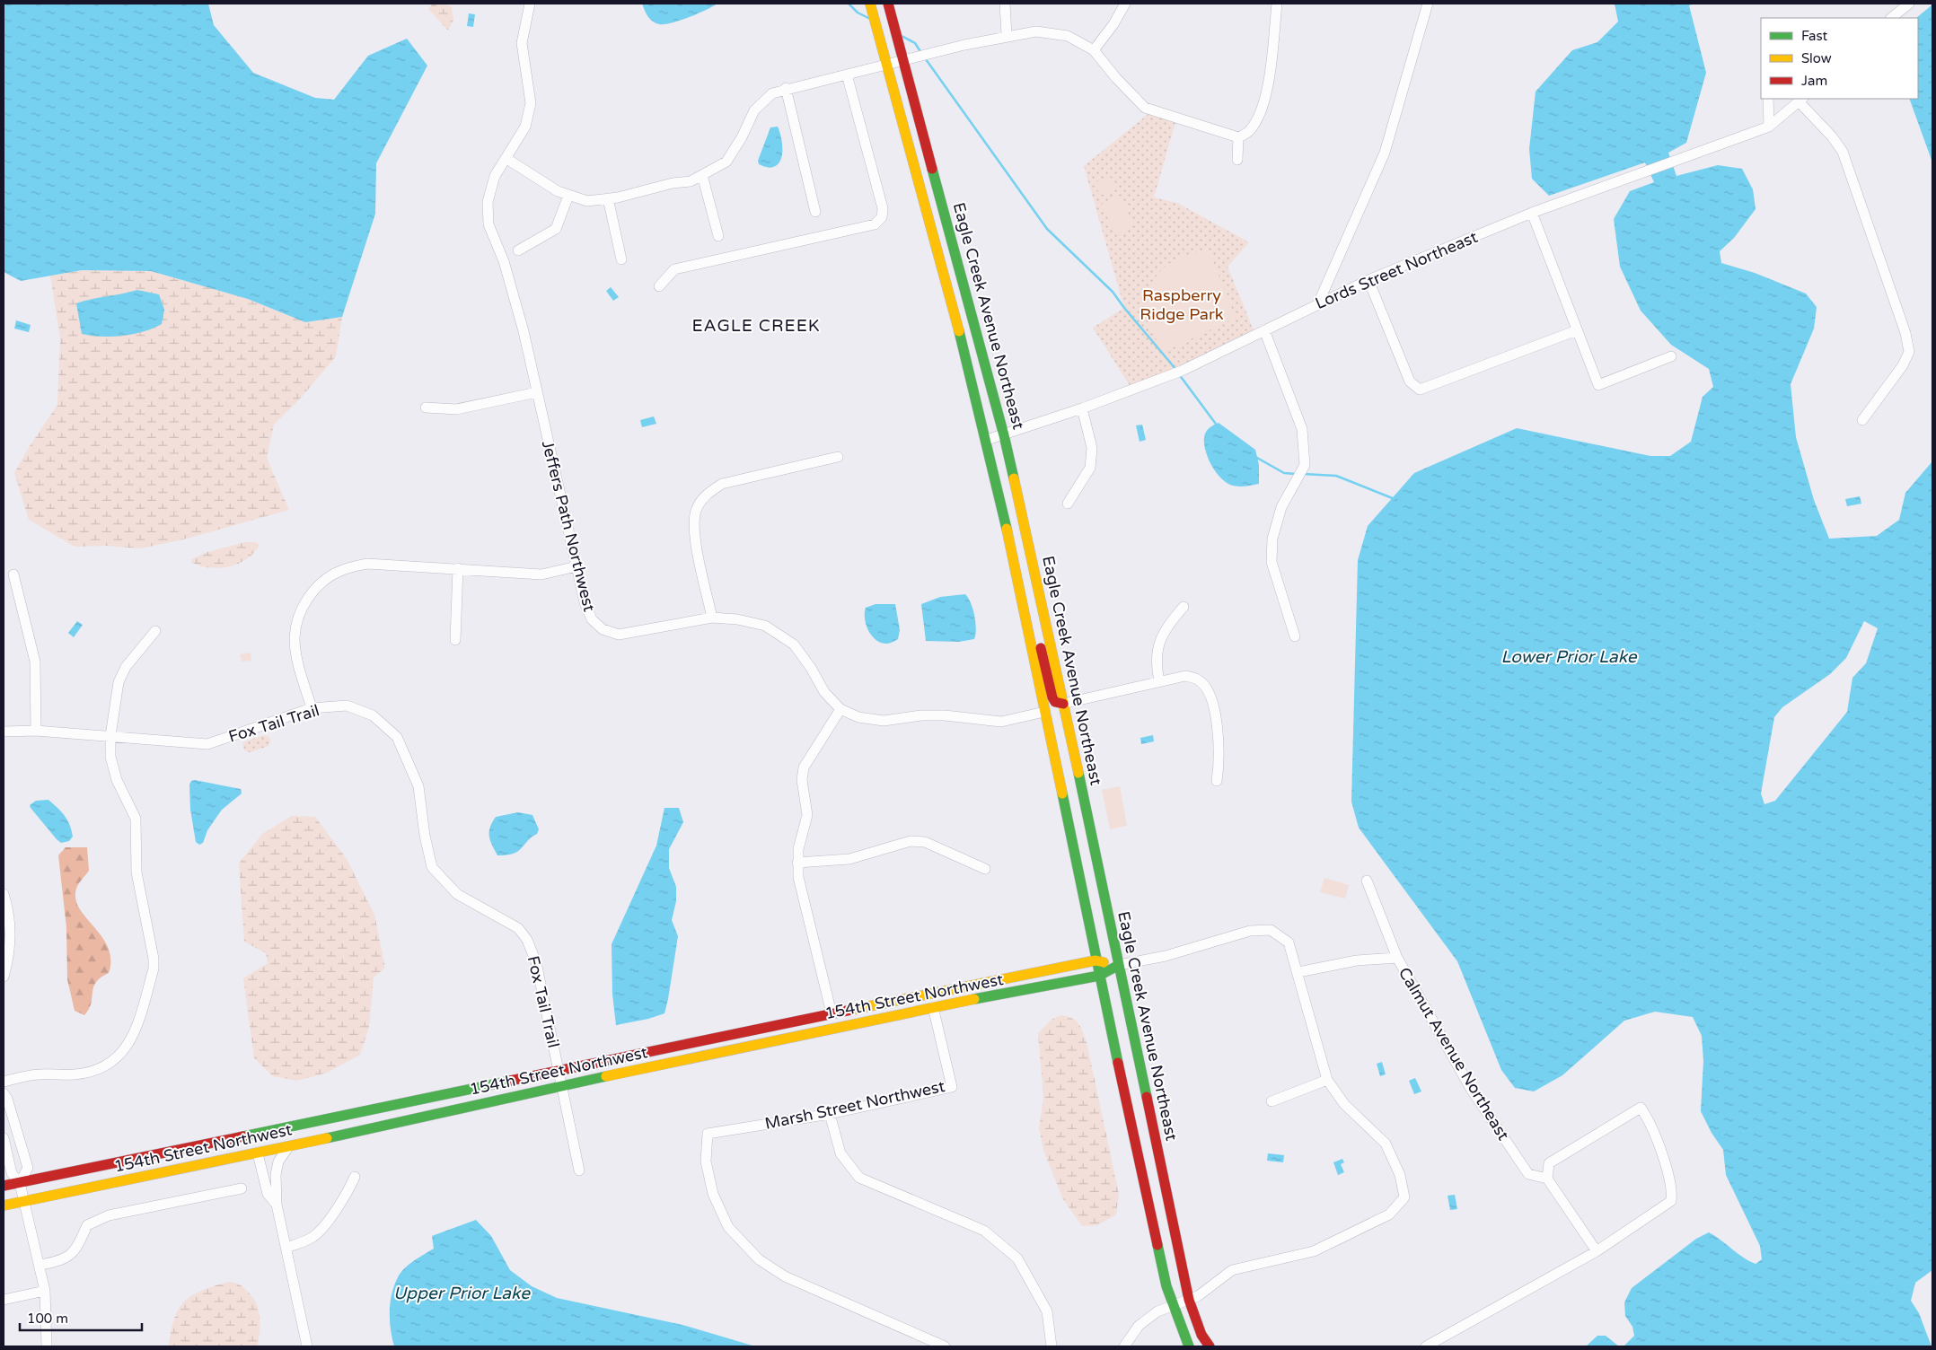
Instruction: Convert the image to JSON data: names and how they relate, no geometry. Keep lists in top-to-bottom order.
{
  "streets": {
    "main road": ["Eagle Creek Avenue Northeast", "154th Street Northwest"],
    "street": [
      "Lords Street Northeast",
      "Jeffers Path Northwest",
      "Fox Tail Trail",
      "Calmut Avenue Northeast",
      "Marsh Street Northwest"
    ]
  },
  "crossings": [
    ["Lords Street Northeast", "Eagle Creek Avenue Northeast"],
    ["Eagle Creek Avenue Northeast", "Jeffers Path Northwest"],
    ["Eagle Creek Avenue Northeast", "154th Street Northwest"],
    ["Fox Tail Trail", "154th Street Northwest"],
    ["154th Street Northwest", "Marsh Street Northwest"]
  ],
  "districts": ["EAGLE CREEK"],
  "water": ["Lower Prior Lake", "Upper Prior Lake"],
  "parks": ["Raspberry Ridge Park"],
  "legend": ["Fast", "Slow", "Jam"],
  "scale_bar": "100 m"
}
